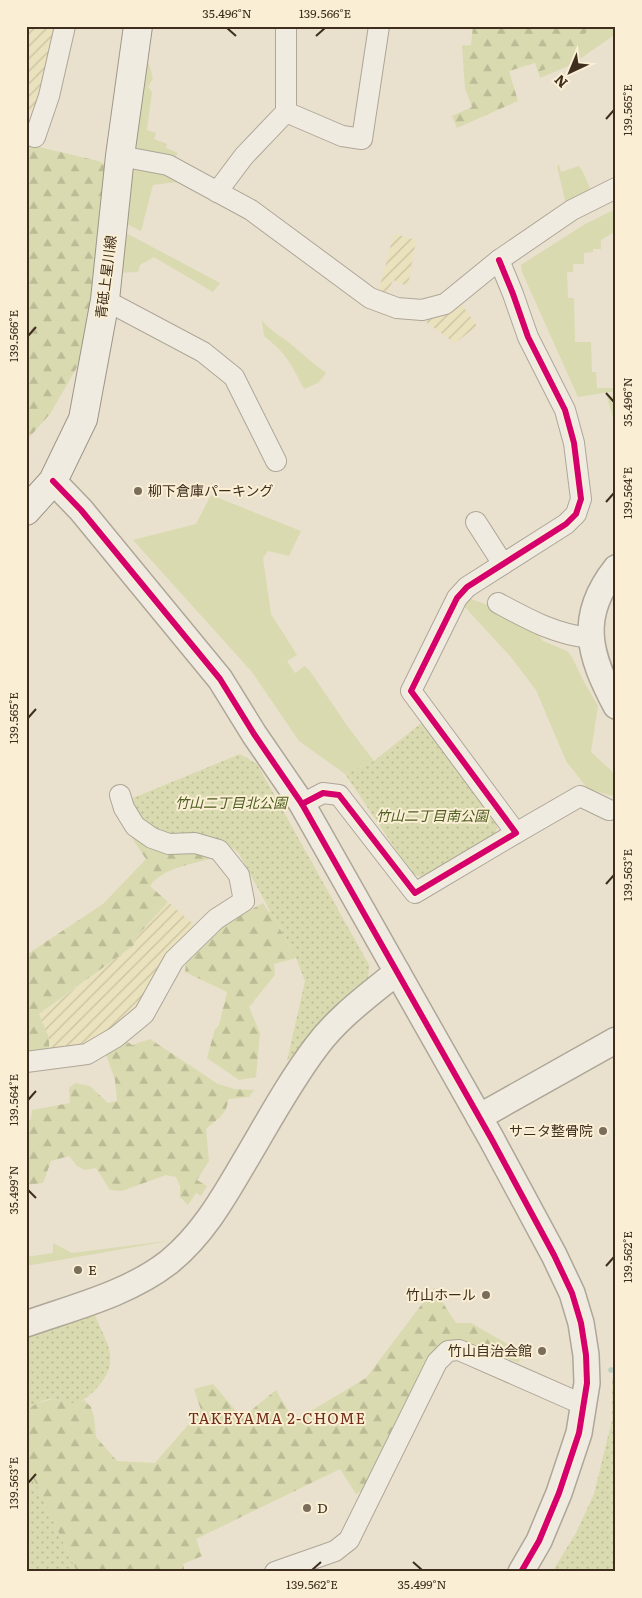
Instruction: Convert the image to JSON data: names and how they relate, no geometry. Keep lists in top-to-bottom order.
{
  "streets": {
    "main road": ["青砥上星川線"]
  },
  "districts": ["TAKEYAMA 2-CHOME"],
  "parks": ["竹山二丁目北公園", "竹山二丁目南公園"],
  "places": [
    "柳下倉庫パーキング",
    "サニタ整骨院",
    "E",
    "竹山ホール",
    "竹山自治会館",
    "D"
  ],
  "north": "bottom left",
  "coordinates": [
    "35.496°N",
    "139.566°E",
    "139.565°E",
    "139.564°E",
    "139.563°E",
    "35.499°N",
    "139.562°E"
  ]
}
